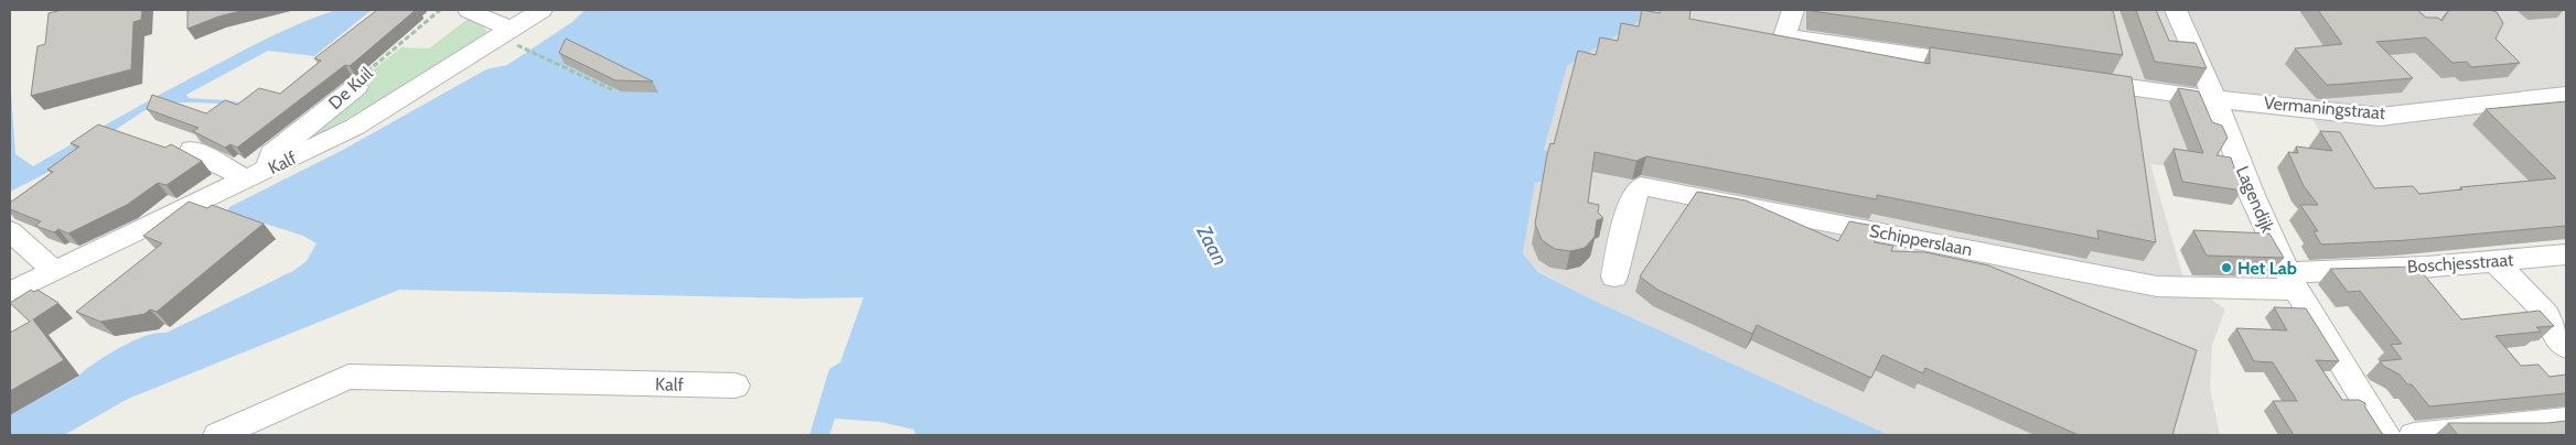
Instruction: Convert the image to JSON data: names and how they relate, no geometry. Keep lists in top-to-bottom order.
{
  "streets": {
    "street": [
      "De Kuil",
      "Vermaningstraat",
      "Kalf",
      "Lagendijk",
      "Schipperslaan",
      "Boschjesstraat"
    ]
  },
  "crossings": [
    ["De Kuil", "Kalf"],
    ["Vermaningstraat", "Lagendijk"],
    ["Lagendijk", "Schipperslaan"],
    ["Lagendijk", "Boschjesstraat"],
    ["Schipperslaan", "Boschjesstraat"]
  ],
  "water": ["Zaan"],
  "places": ["Het Lab"]
}
